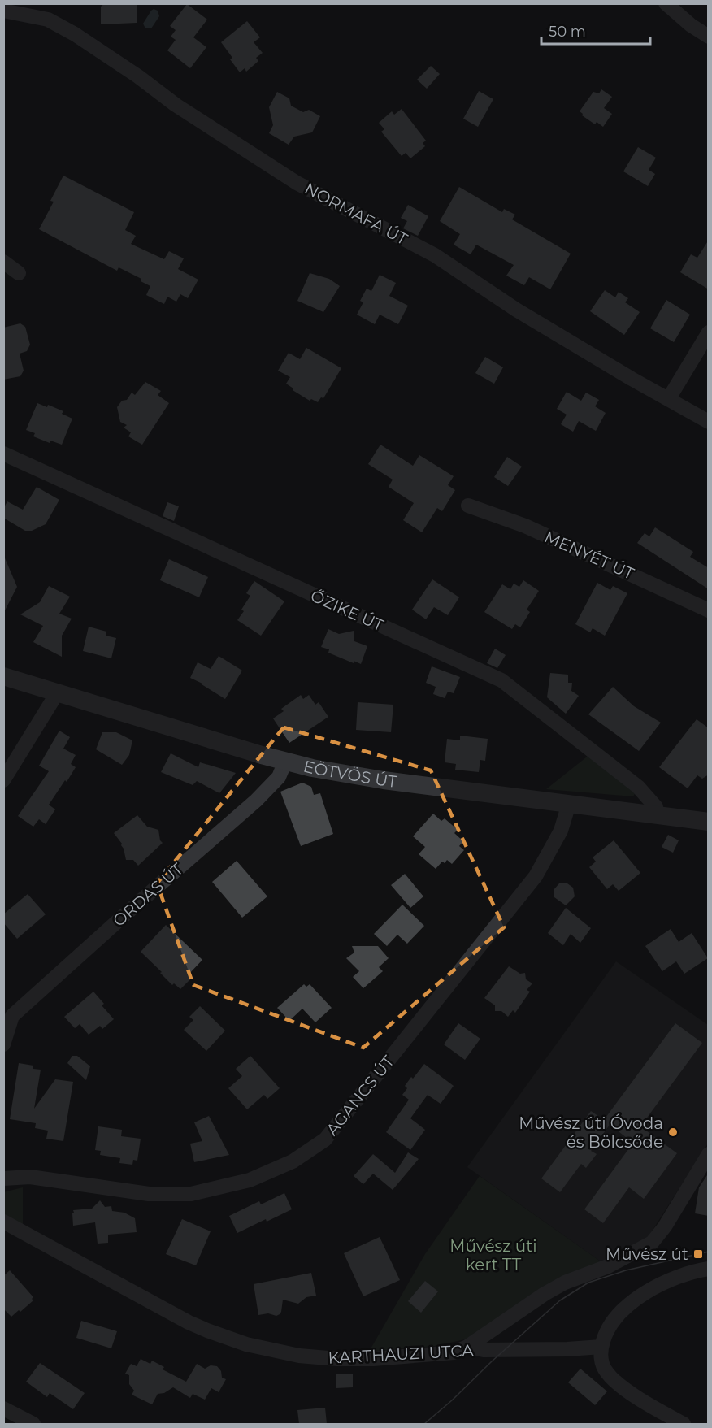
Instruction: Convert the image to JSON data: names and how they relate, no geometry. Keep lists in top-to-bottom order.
{
  "streets": {
    "street": [
      "NORMAFA ÚT",
      "MENYÉT ÚT",
      "ŐZIKE ÚT",
      "EÖTVÖS ÚT",
      "ORDAS ÚT",
      "AGANCS ÚT",
      "KARTHAUZI UTCA"
    ]
  },
  "crossings": [
    ["ŐZIKE ÚT", "EÖTVÖS ÚT"],
    ["EÖTVÖS ÚT", "ORDAS ÚT"],
    ["EÖTVÖS ÚT", "AGANCS ÚT"]
  ],
  "parks": ["Művész úti kert TT"],
  "places": {
    "other": ["Művész úti Óvoda és Bölcsőde"],
    "transit": ["Művész út"]
  },
  "scale_bar": "50 m"
}
